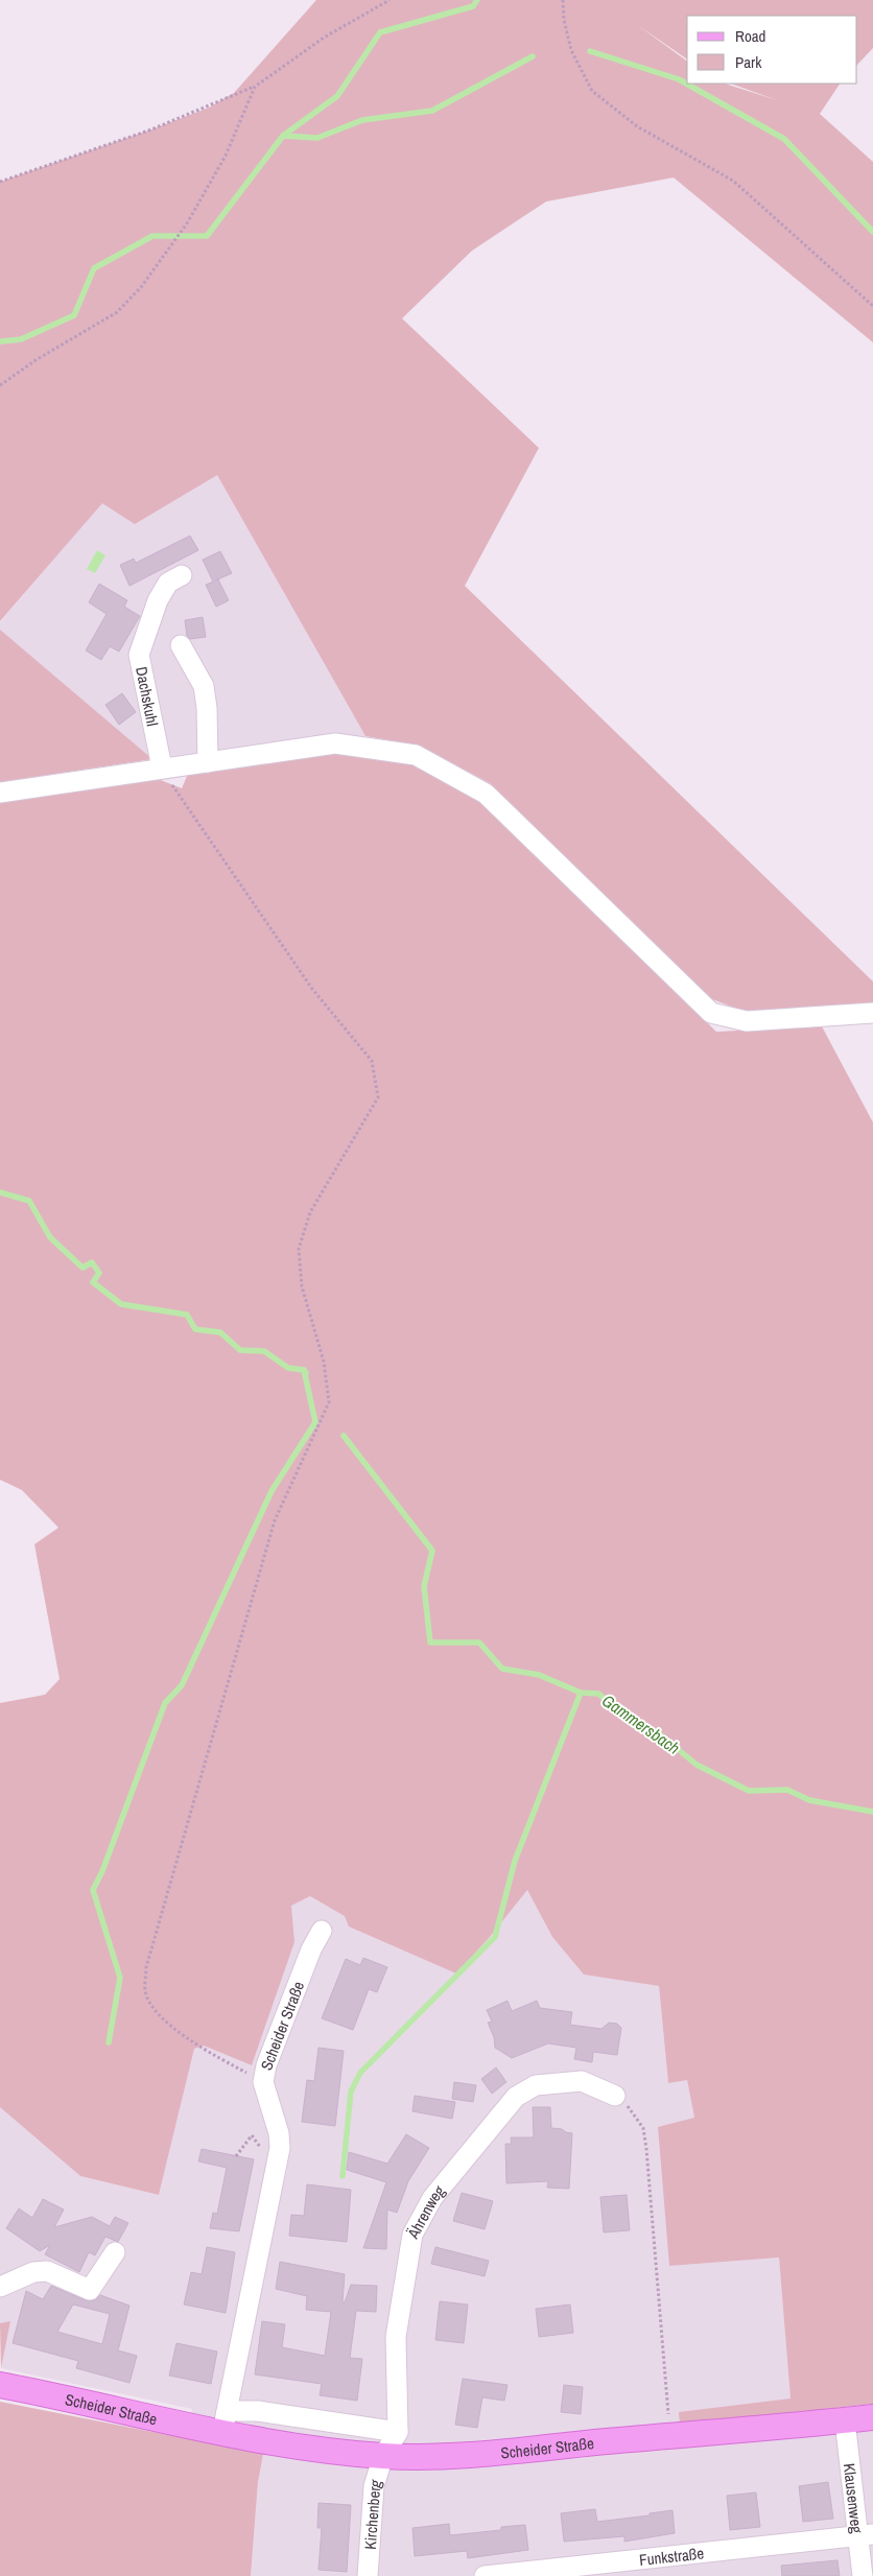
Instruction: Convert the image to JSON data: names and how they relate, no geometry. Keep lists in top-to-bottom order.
{
  "streets": {
    "main road": ["Scheider Straße"],
    "street": [
      "Dachskuhl",
      "Ährenweg",
      "Klausenweg",
      "Kirchenberg",
      "Funkstraße"
    ]
  },
  "crossings": [
    ["Scheider Straße", "Klausenweg"],
    ["Scheider Straße", "Kirchenberg"],
    ["Klausenweg", "Funkstraße"]
  ],
  "water": ["Gammersbach"],
  "legend": ["Road", "Park"]
}
